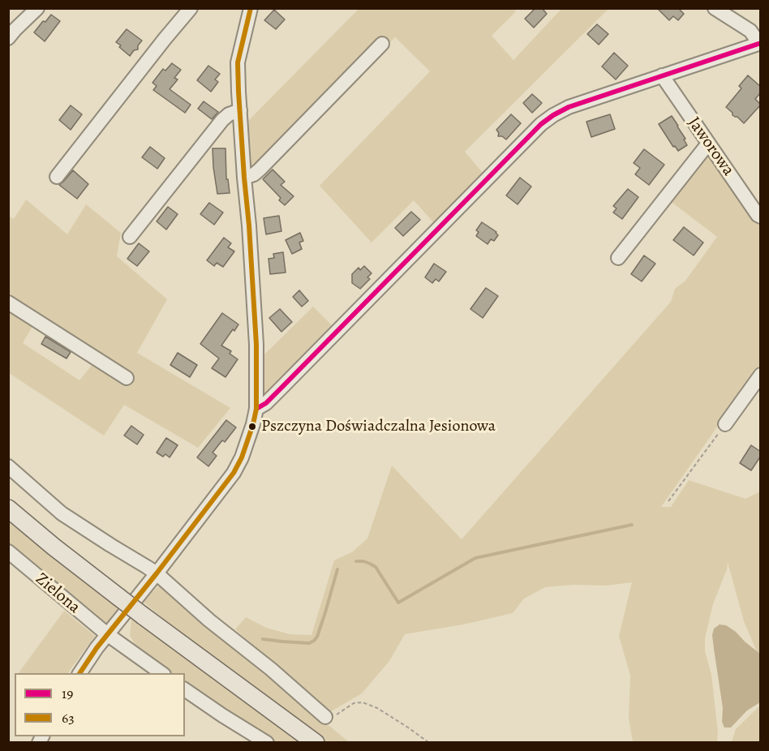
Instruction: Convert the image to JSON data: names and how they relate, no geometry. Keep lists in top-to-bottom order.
{
  "streets": {
    "street": ["Jaworowa", "Zielona"]
  },
  "places": ["Pszczyna Doświadczalna Jesionowa"],
  "lines": ["transit line 63", "transit line 19"],
  "legend": ["19", "63"]
}
